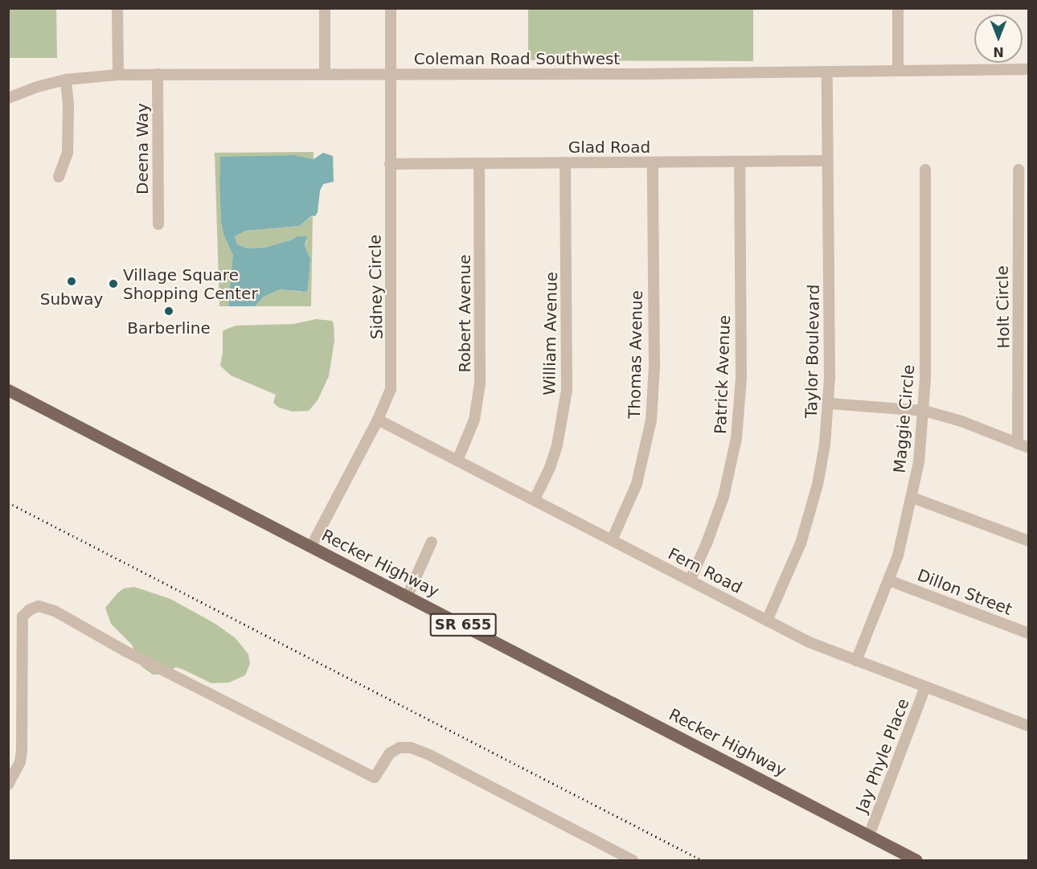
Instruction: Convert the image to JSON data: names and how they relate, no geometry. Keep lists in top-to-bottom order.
{
  "streets": {
    "main road": ["Recker Highway", "SR 655"],
    "street": [
      "Coleman Road Southwest",
      "Glad Road",
      "Deena Way",
      "Sidney Circle",
      "Holt Circle",
      "Robert Avenue",
      "William Avenue",
      "Taylor Boulevard",
      "Thomas Avenue",
      "Patrick Avenue",
      "Maggie Circle",
      "Fern Road",
      "Dillon Street",
      "Jay Phyle Place"
    ]
  },
  "crossings": [
    ["Coleman Road Southwest", "Deena Way"],
    ["Coleman Road Southwest", "Sidney Circle"],
    ["Coleman Road Southwest", "Taylor Boulevard"],
    ["Glad Road", "Sidney Circle"],
    ["Glad Road", "Robert Avenue"],
    ["Glad Road", "William Avenue"],
    ["Glad Road", "Taylor Boulevard"],
    ["Glad Road", "Thomas Avenue"],
    ["Glad Road", "Patrick Avenue"],
    ["Sidney Circle", "Recker Highway"],
    ["Sidney Circle", "Fern Road"],
    ["Robert Avenue", "Fern Road"],
    ["William Avenue", "Fern Road"],
    ["Taylor Boulevard", "Fern Road"],
    ["Thomas Avenue", "Fern Road"],
    ["Patrick Avenue", "Fern Road"],
    ["Maggie Circle", "Fern Road"],
    ["Maggie Circle", "Dillon Street"],
    ["Recker Highway", "Jay Phyle Place"],
    ["Fern Road", "Jay Phyle Place"]
  ],
  "places": ["Subway", "Village Square Shopping Center", "Barberline"],
  "north": "bottom"
}
